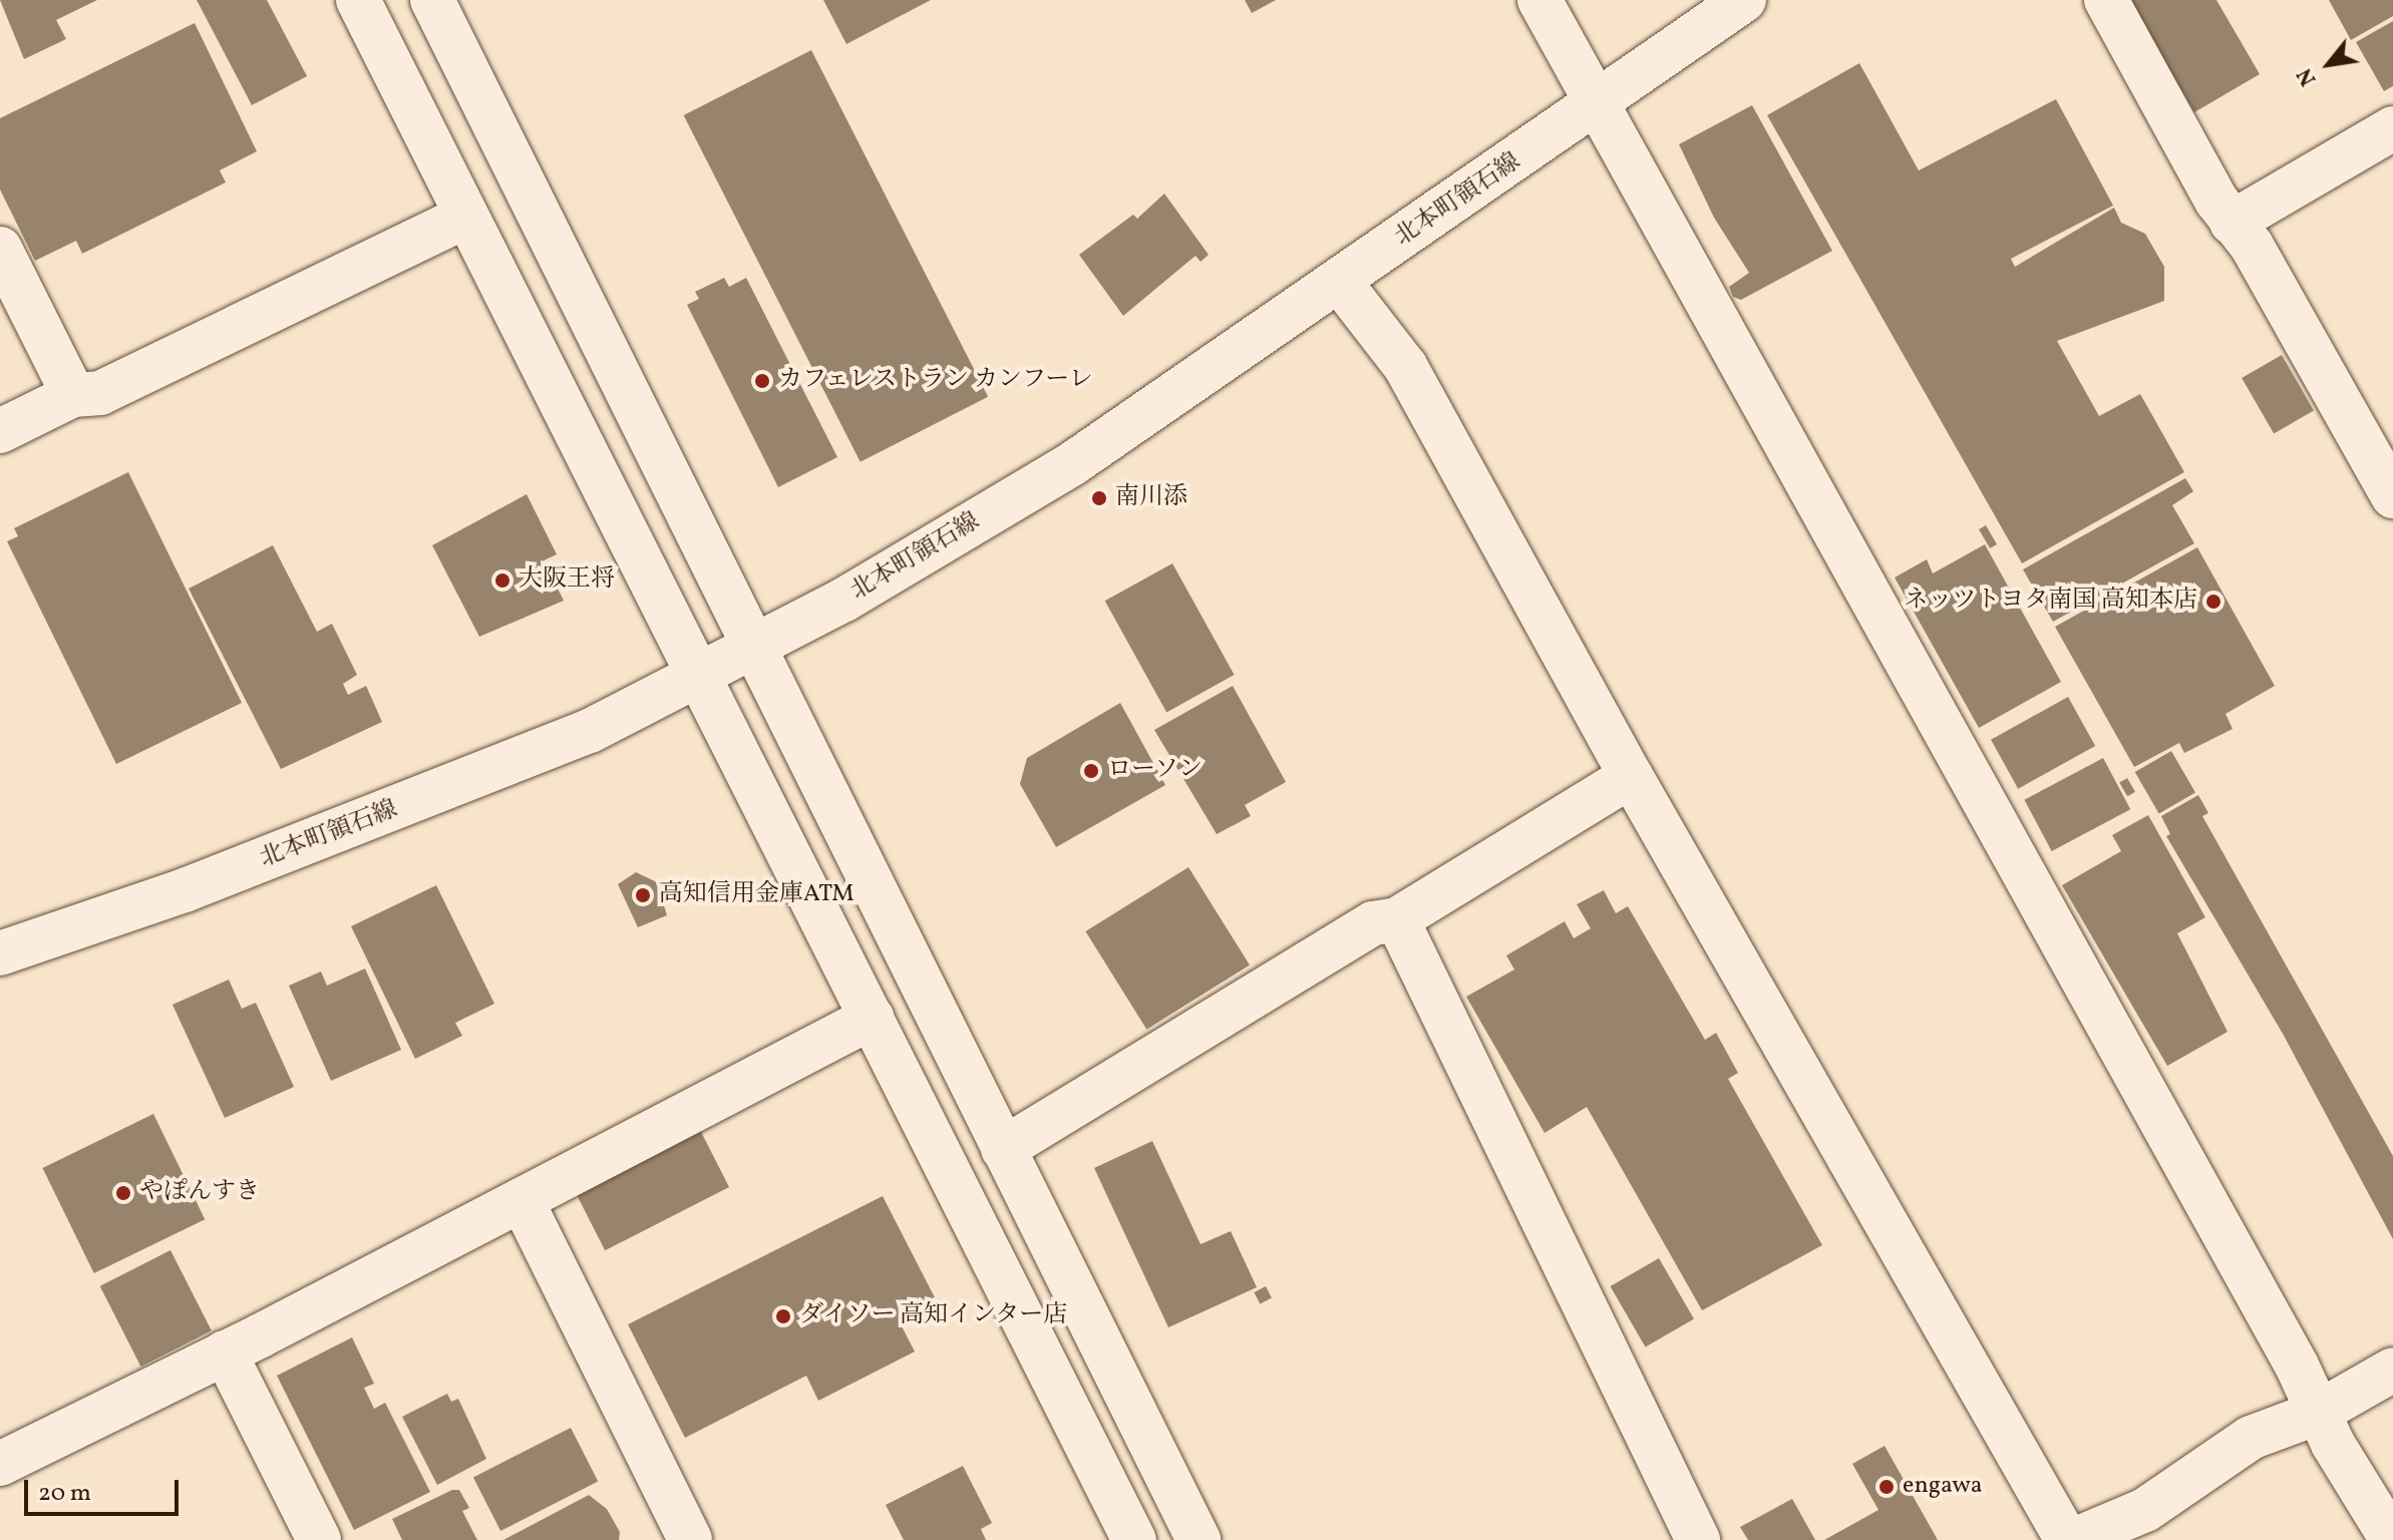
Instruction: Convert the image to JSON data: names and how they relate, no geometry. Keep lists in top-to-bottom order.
{
  "streets": {
    "street": ["北本町領石線"]
  },
  "places": [
    "カフェレストラン カンフーレ",
    "南川添",
    "大阪王将",
    "ネッツトヨタ南国 高知本店",
    "ローソン",
    "高知信用金庫ATM",
    "やぽんすき",
    "ダイソー 高知インター店",
    "engawa"
  ],
  "scale_bar": "20 m",
  "north": "bottom left"
}
